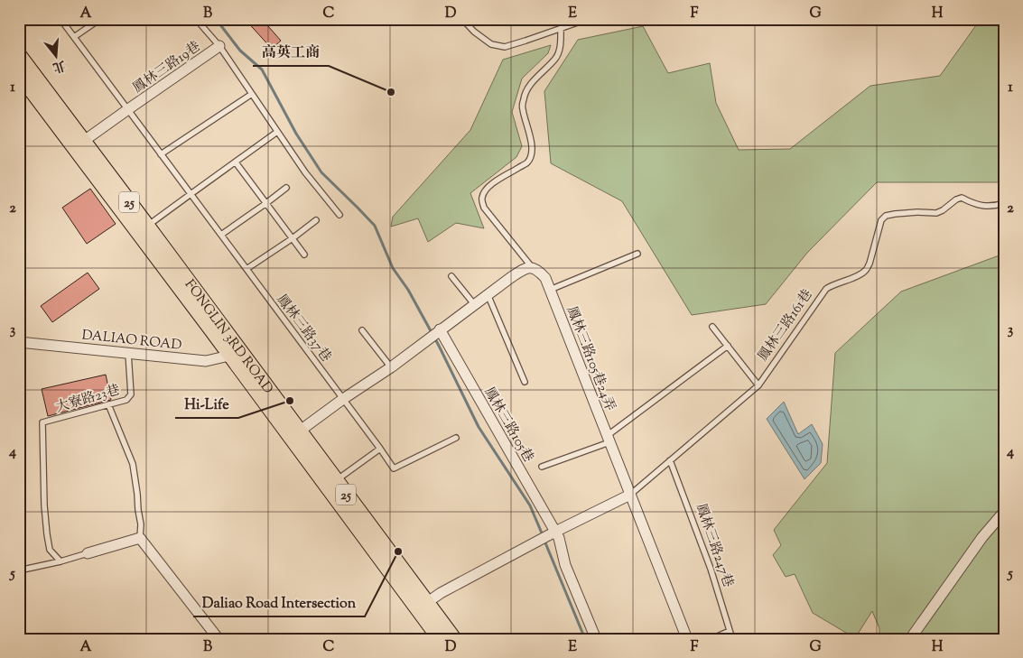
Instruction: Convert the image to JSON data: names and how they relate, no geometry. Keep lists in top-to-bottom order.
{
  "streets": {
    "main road": ["25", "FONGLIN 3RD ROAD"],
    "street": [
      "鳳林三路19巷",
      "DALIAO ROAD",
      "鳳林三路105巷24弄",
      "鳳林三路105巷"
    ],
    "lane": [
      "鳳林三路161巷",
      "鳳林三路37巷",
      "大寮路23巷",
      "鳳林三路247巷"
    ]
  },
  "crossings": [
    ["鳳林三路19巷", "鳳林三路37巷"],
    ["鳳林三路19巷", "FONGLIN 3RD ROAD"],
    ["鳳林三路161巷", "鳳林三路247巷"],
    ["FONGLIN 3RD ROAD", "DALIAO ROAD"],
    ["DALIAO ROAD", "大寮路23巷"]
  ],
  "places": ["高英工商", "Hi-Life", "Daliao Road Intersection"],
  "north": "bottom",
  "grid": {
    "columns": [
      "A",
      "B",
      "C",
      "D",
      "E",
      "F",
      "G",
      "H"
    ],
    "rows": [
      "1",
      "2",
      "3",
      "4",
      "5"
    ]
  }
}
